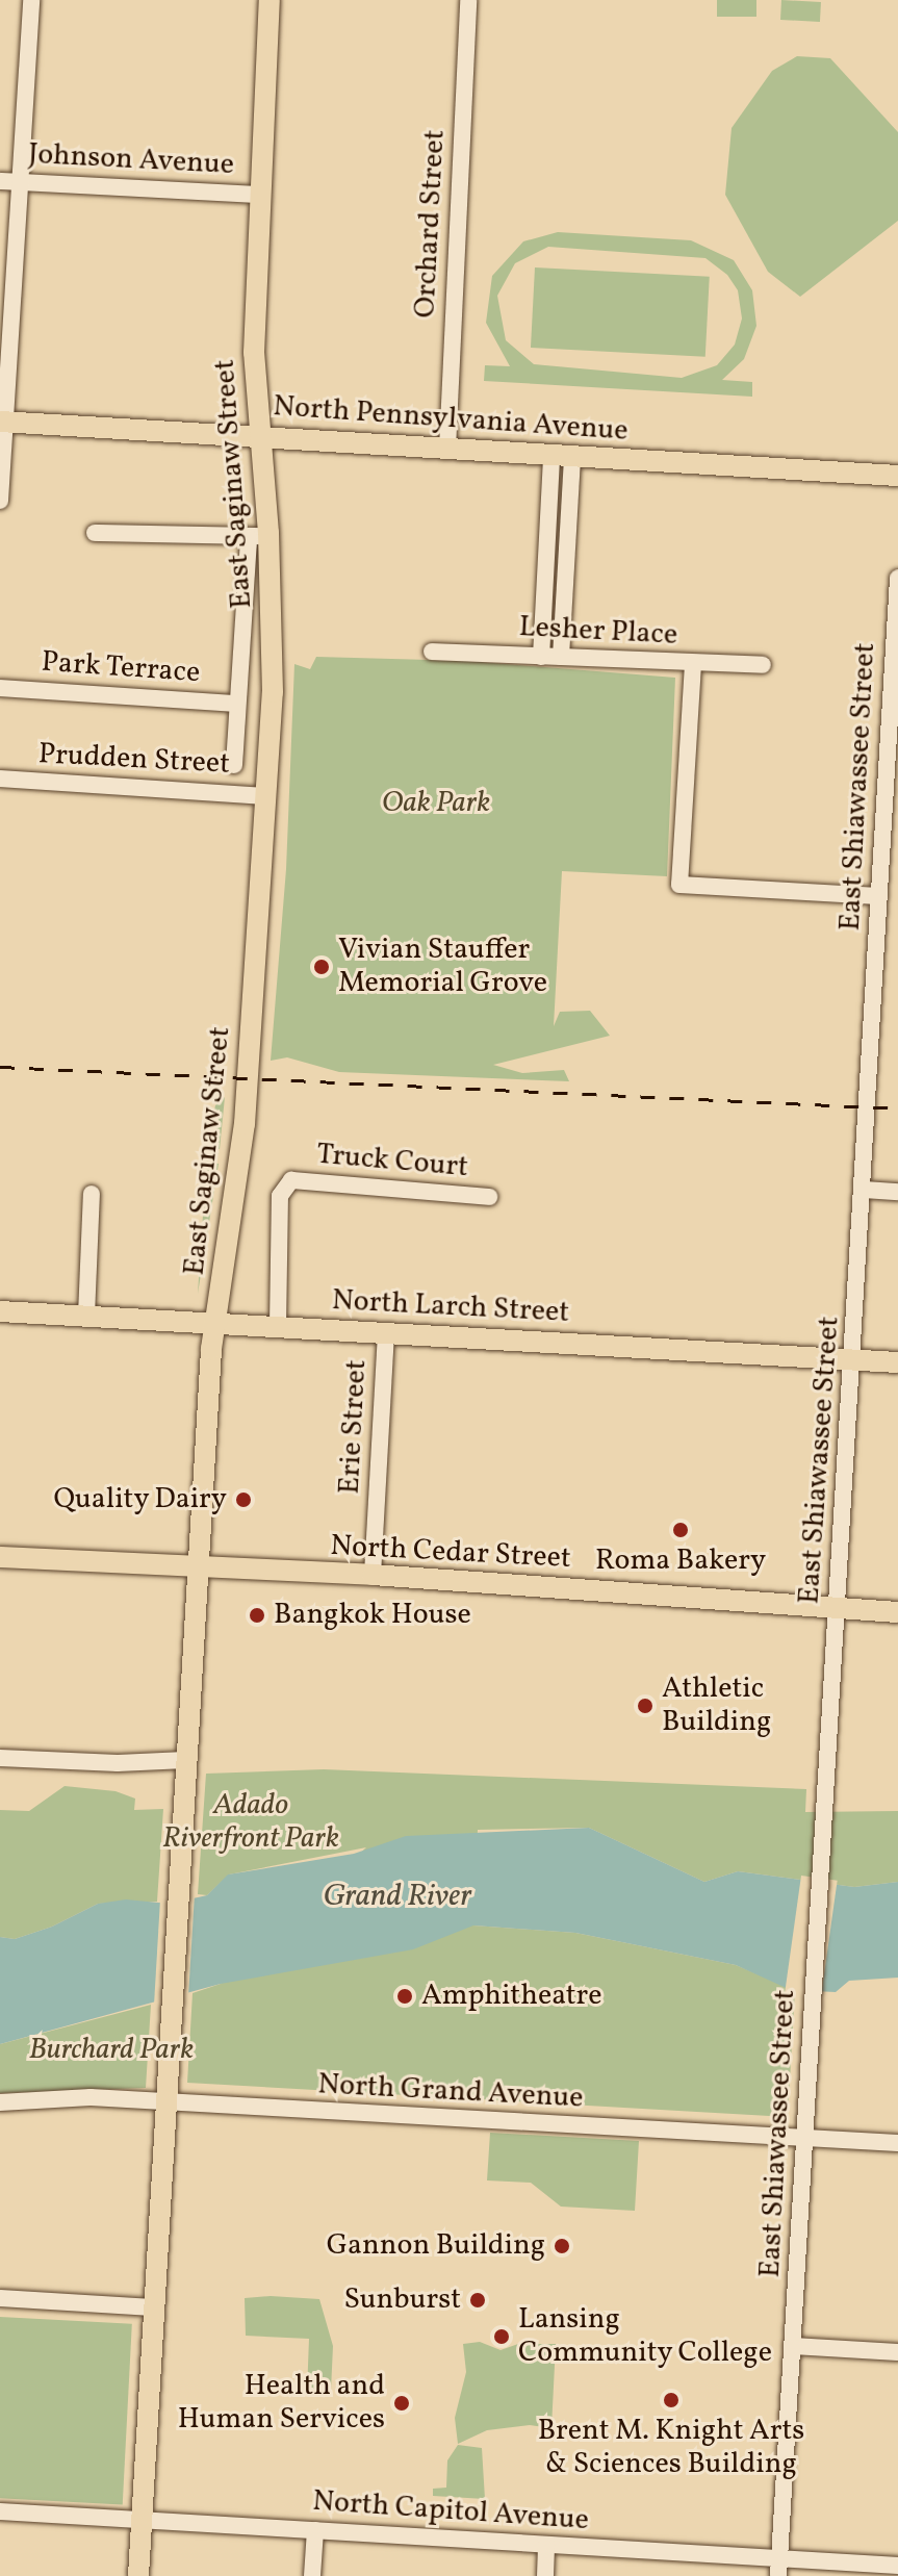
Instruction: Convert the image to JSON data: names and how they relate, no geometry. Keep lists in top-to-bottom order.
{
  "streets": {
    "main road": [
      "North Pennsylvania Avenue",
      "East Saginaw Street",
      "North Larch Street",
      "North Cedar Street"
    ],
    "street": [
      "Johnson Avenue",
      "Orchard Street",
      "Lesher Place",
      "Park Terrace",
      "Prudden Street",
      "East Shiawassee Street",
      "Truck Court",
      "Erie Street",
      "North Grand Avenue",
      "North Capitol Avenue"
    ]
  },
  "crossings": [
    ["Johnson Avenue", "East Saginaw Street"],
    ["Orchard Street", "North Pennsylvania Avenue"],
    ["North Pennsylvania Avenue", "East Saginaw Street"],
    ["East Saginaw Street", "Prudden Street"],
    ["East Saginaw Street", "North Larch Street"],
    ["East Saginaw Street", "North Cedar Street"],
    ["East Saginaw Street", "North Grand Avenue"],
    ["East Saginaw Street", "North Capitol Avenue"],
    ["East Shiawassee Street", "North Larch Street"],
    ["East Shiawassee Street", "North Cedar Street"],
    ["East Shiawassee Street", "North Grand Avenue"],
    ["East Shiawassee Street", "North Capitol Avenue"],
    ["Truck Court", "North Larch Street"],
    ["North Larch Street", "Erie Street"],
    ["Erie Street", "North Cedar Street"]
  ],
  "water": ["Grand River"],
  "parks": ["Oak Park", "Adado Riverfront Park", "Burchard Park"],
  "places": [
    "Vivian Stauffer Memorial Grove",
    "Quality Dairy",
    "Roma Bakery",
    "Bangkok House",
    "Athletic Building",
    "Amphitheatre",
    "Gannon Building",
    "Sunburst",
    "Lansing Community College",
    "Brent M. Knight Arts & Sciences Building",
    "Health and Human Services"
  ]
}
